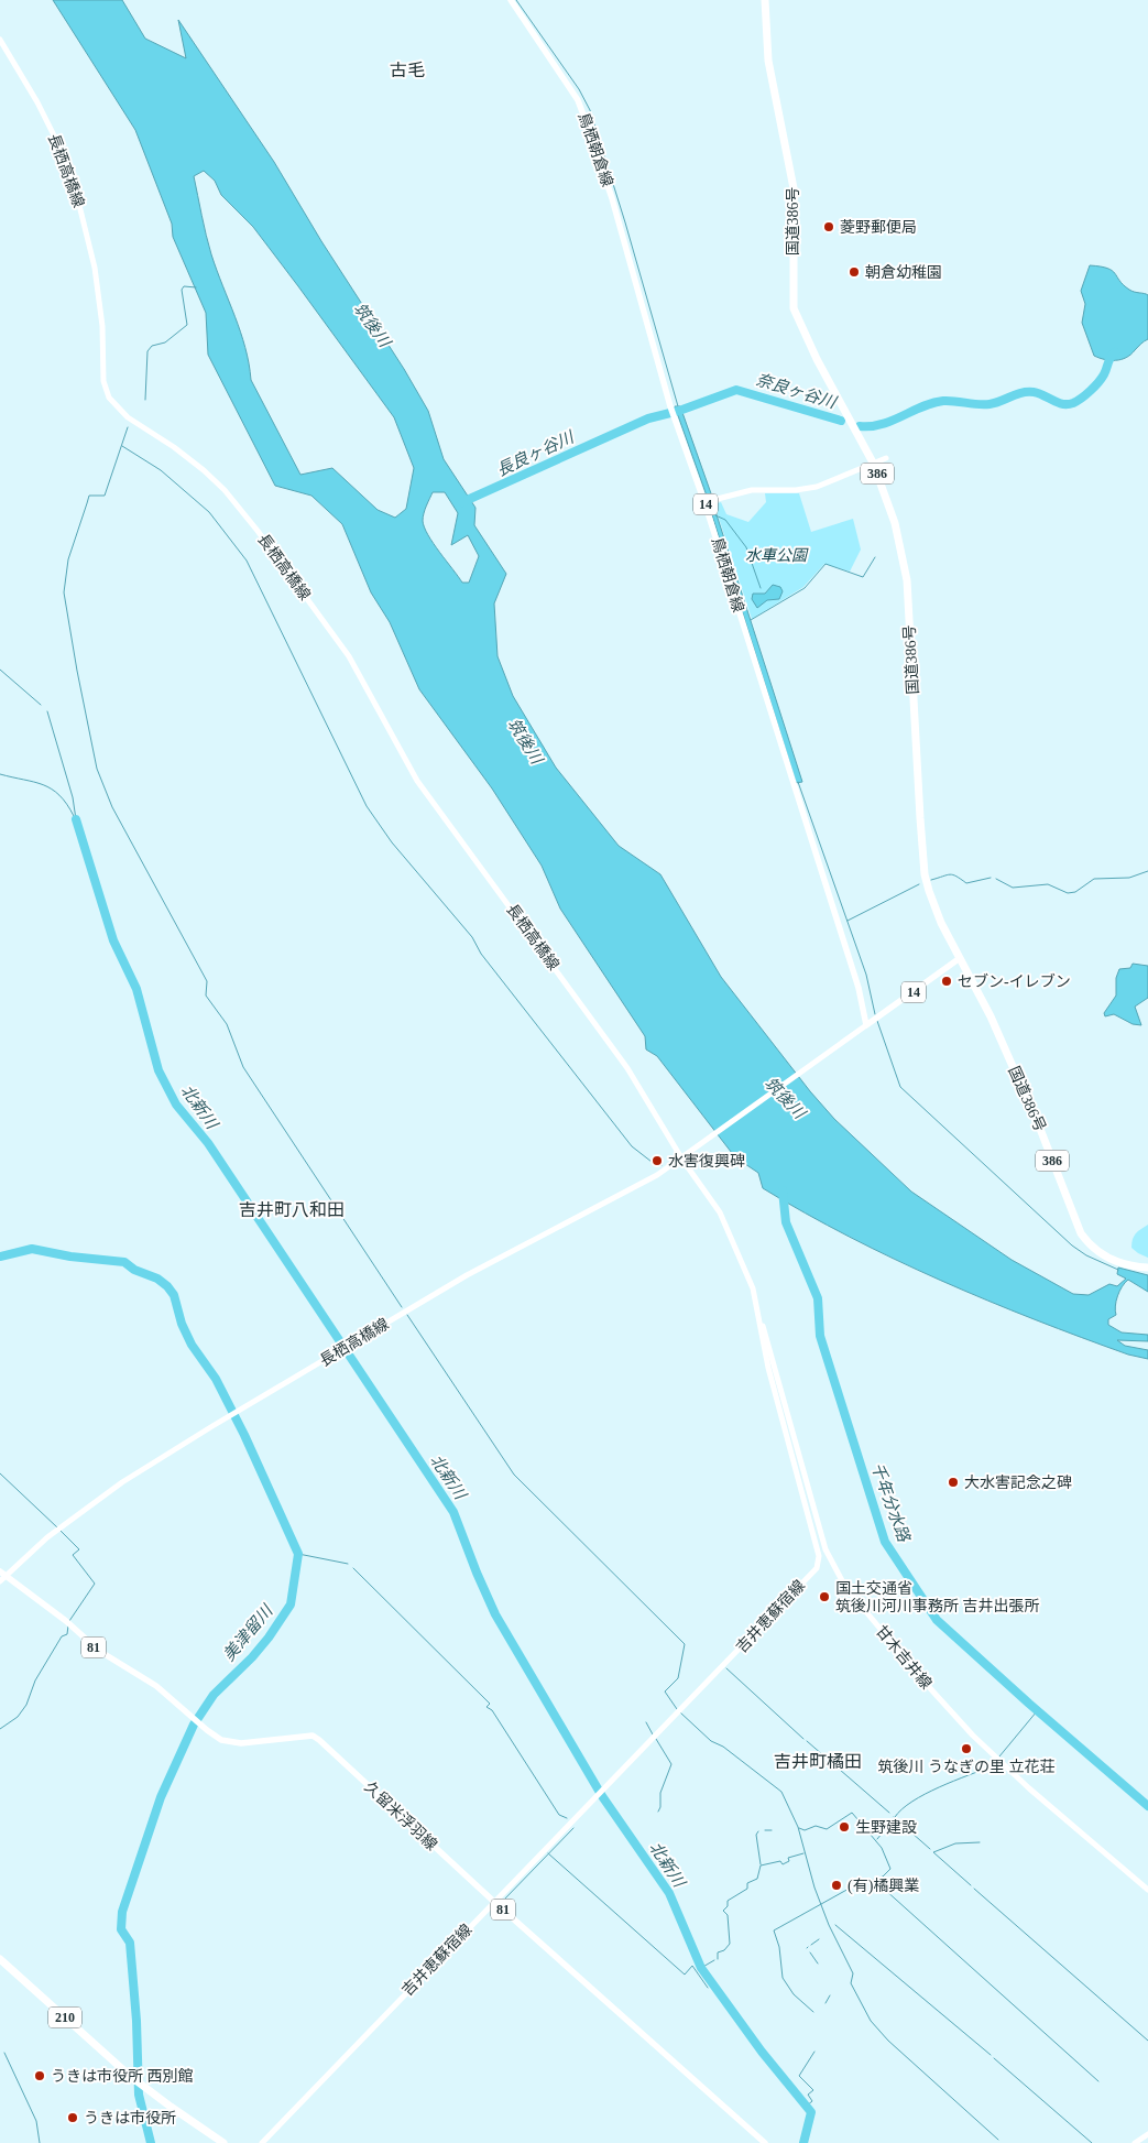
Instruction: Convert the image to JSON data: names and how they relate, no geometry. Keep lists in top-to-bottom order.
{
  "streets": {
    "highway": ["国道386号", "386", "210"],
    "main road": [
      "鳥栖朝倉線",
      "長栖高橋線",
      "14",
      "吉井恵蘇宿線",
      "81",
      "甘木吉井線",
      "久留米浮羽線"
    ]
  },
  "crossings": [
    ["鳥栖朝倉線", "14"],
    ["長栖高橋線", "吉井恵蘇宿線"],
    ["長栖高橋線", "久留米浮羽線"],
    ["国道386号", "14"],
    ["吉井恵蘇宿線", "甘木吉井線"],
    ["吉井恵蘇宿線", "久留米浮羽線"]
  ],
  "districts": ["古毛", "吉井町八和田", "吉井町橘田"],
  "water": [
    "筑後川",
    "奈良ヶ谷川",
    "長良ヶ谷川",
    "北新川",
    "千年分水路",
    "美津留川"
  ],
  "parks": ["水車公園"],
  "places": [
    "菱野郵便局",
    "朝倉幼稚園",
    "セブン-イレブン",
    "水害復興碑",
    "大水害記念之碑",
    "国土交通省 筑後川河川事務所 吉井出張所",
    "筑後川 うなぎの里 立花荘",
    "生野建設",
    "(有)橘興業",
    "うきは市役所 西別館",
    "うきは市役所"
  ]
}
